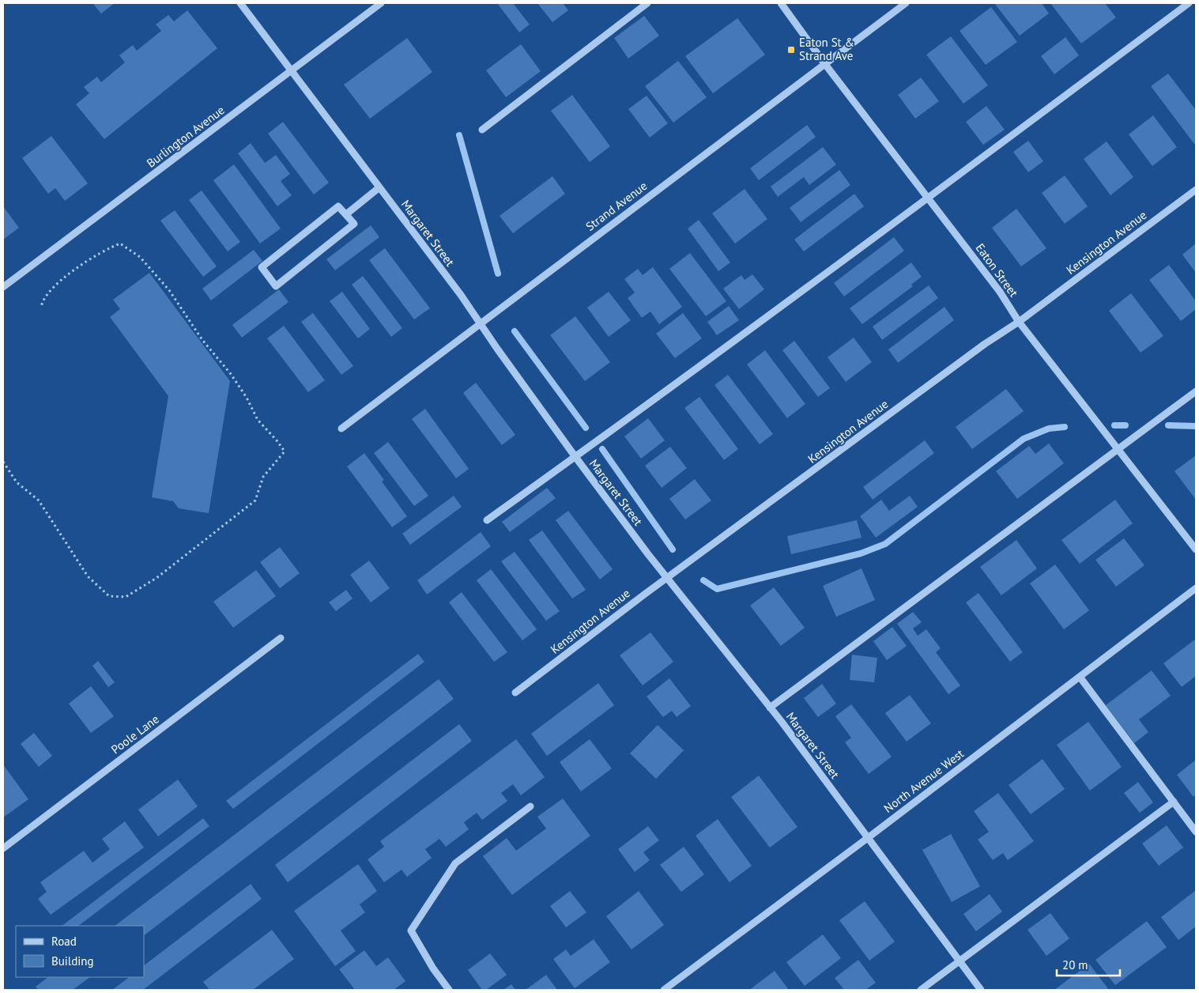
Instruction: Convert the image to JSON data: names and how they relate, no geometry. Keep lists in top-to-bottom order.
{
  "streets": {
    "street": [
      "Burlington Avenue",
      "Strand Avenue",
      "Margaret Street",
      "Kensington Avenue",
      "Eaton Street",
      "Poole Lane",
      "North Avenue West"
    ]
  },
  "crossings": [
    ["Burlington Avenue", "Margaret Street"],
    ["Strand Avenue", "Margaret Street"],
    ["Strand Avenue", "Eaton Street"],
    ["Margaret Street", "Kensington Avenue"],
    ["Margaret Street", "North Avenue West"],
    ["Kensington Avenue", "Eaton Street"]
  ],
  "places": {
    "transit": ["Eaton St & Strand Ave"]
  },
  "legend": ["Road", "Building"],
  "scale_bar": "20 m"
}
